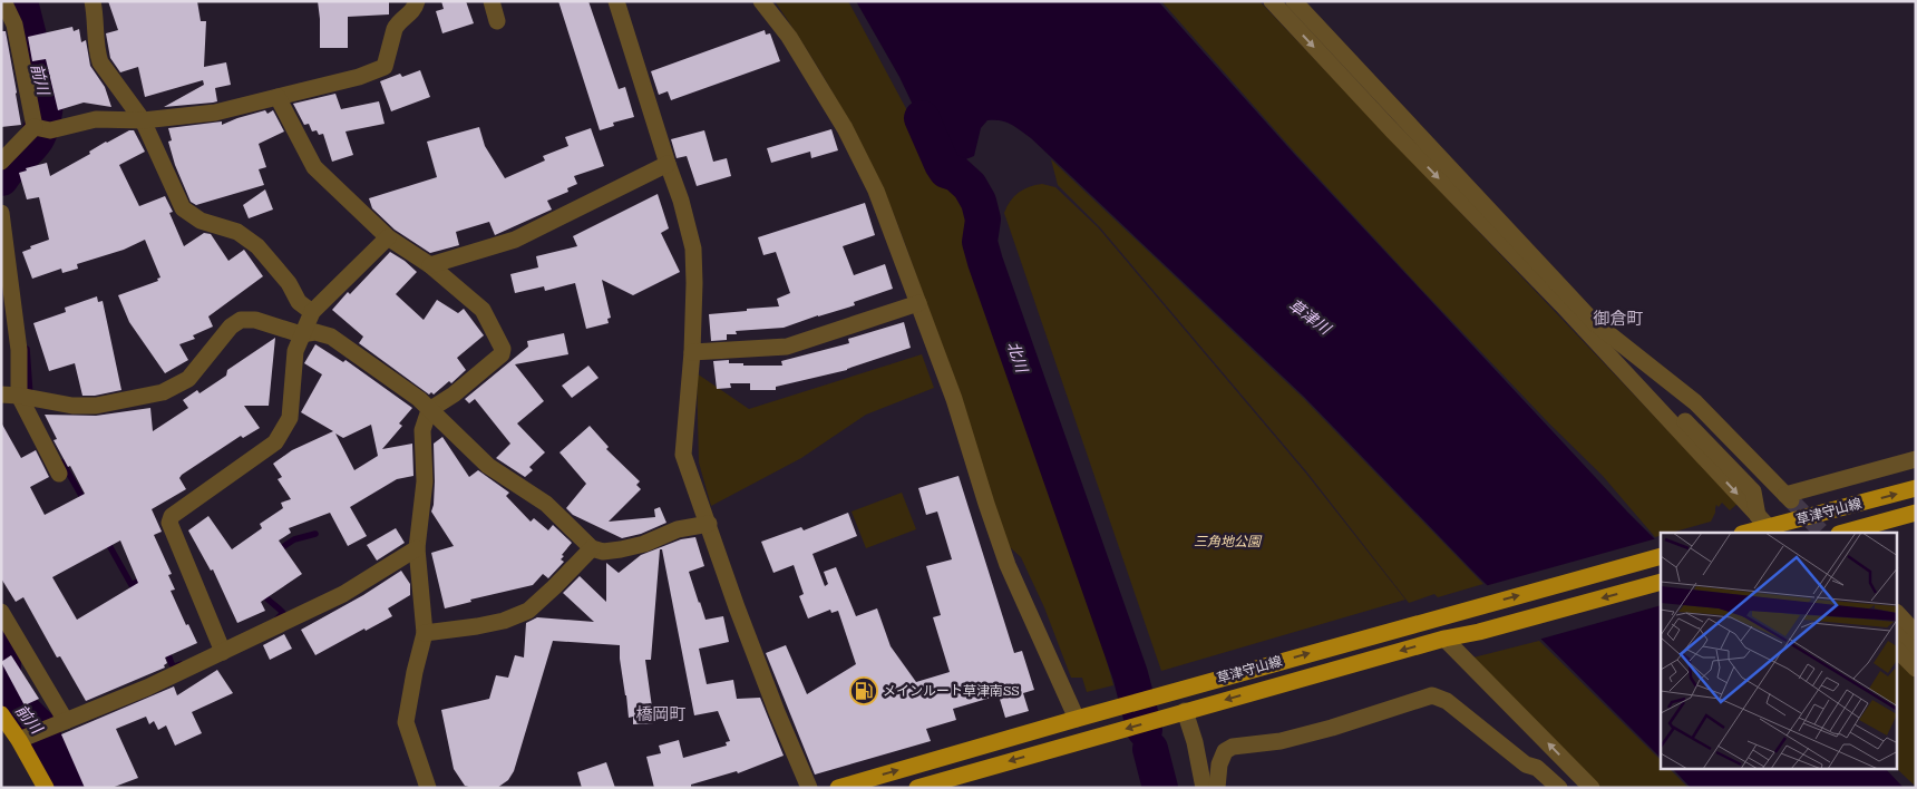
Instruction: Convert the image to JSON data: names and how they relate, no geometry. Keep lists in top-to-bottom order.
{
  "streets": {
    "main road": ["草津守山線"]
  },
  "districts": ["御倉町", "橋岡町"],
  "water": ["前川", "草津川", "北川"],
  "parks": ["三角地公園"],
  "places": {
    "fuel station": ["メインルート草津南SS"]
  }
}
